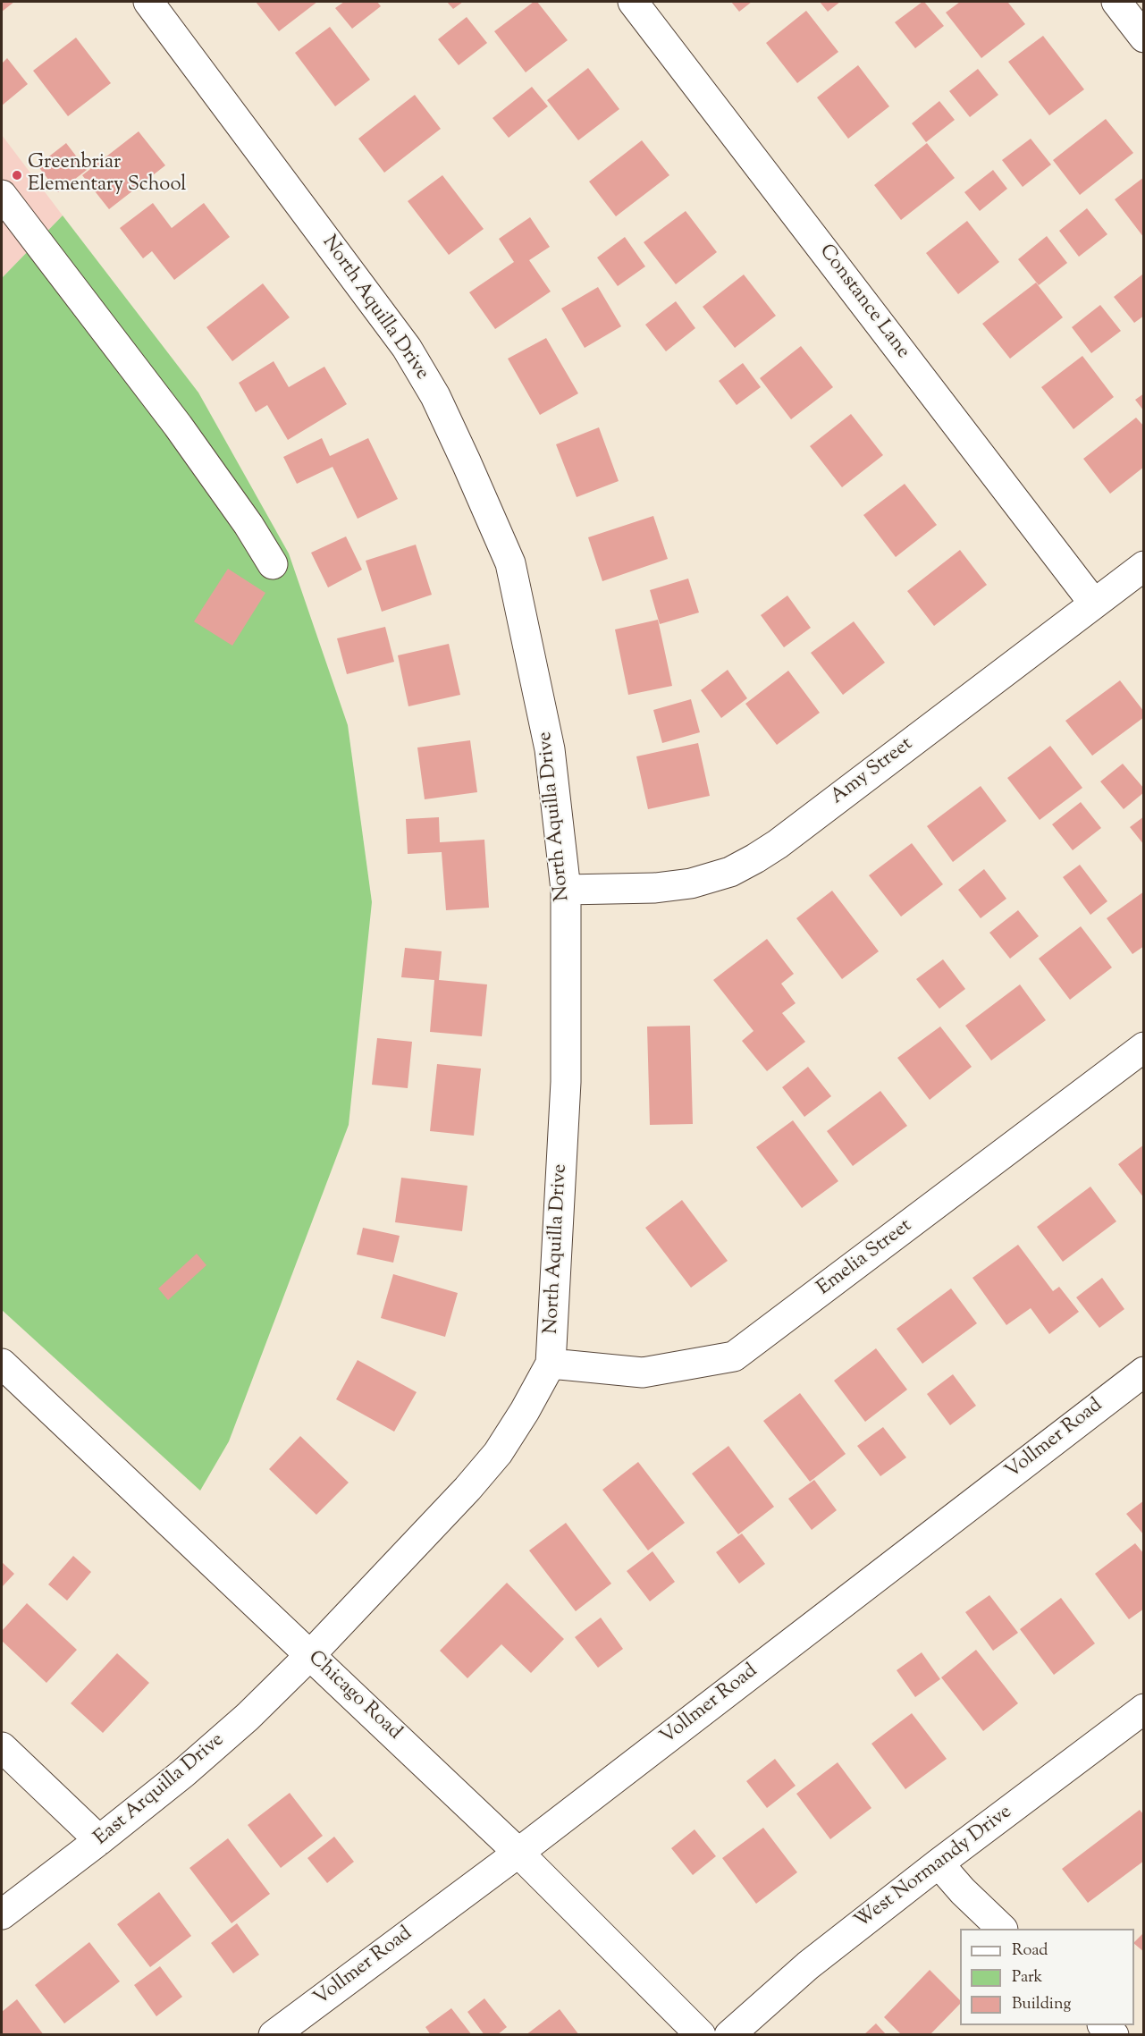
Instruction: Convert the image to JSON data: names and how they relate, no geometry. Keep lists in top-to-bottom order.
{
  "streets": {
    "street": [
      "Constance Lane",
      "North Aquilla Drive",
      "Amy Street",
      "Emelia Street",
      "Vollmer Road",
      "Chicago Road",
      "East Arquilla Drive",
      "West Normandy Drive"
    ]
  },
  "crossings": [
    ["Constance Lane", "Amy Street"],
    ["North Aquilla Drive", "Amy Street"],
    ["North Aquilla Drive", "Emelia Street"],
    ["North Aquilla Drive", "Chicago Road"],
    ["North Aquilla Drive", "East Arquilla Drive"],
    ["Vollmer Road", "Chicago Road"],
    ["Chicago Road", "East Arquilla Drive"]
  ],
  "places": ["Greenbriar Elementary School"],
  "legend": ["Road", "Park", "Building"]
}
